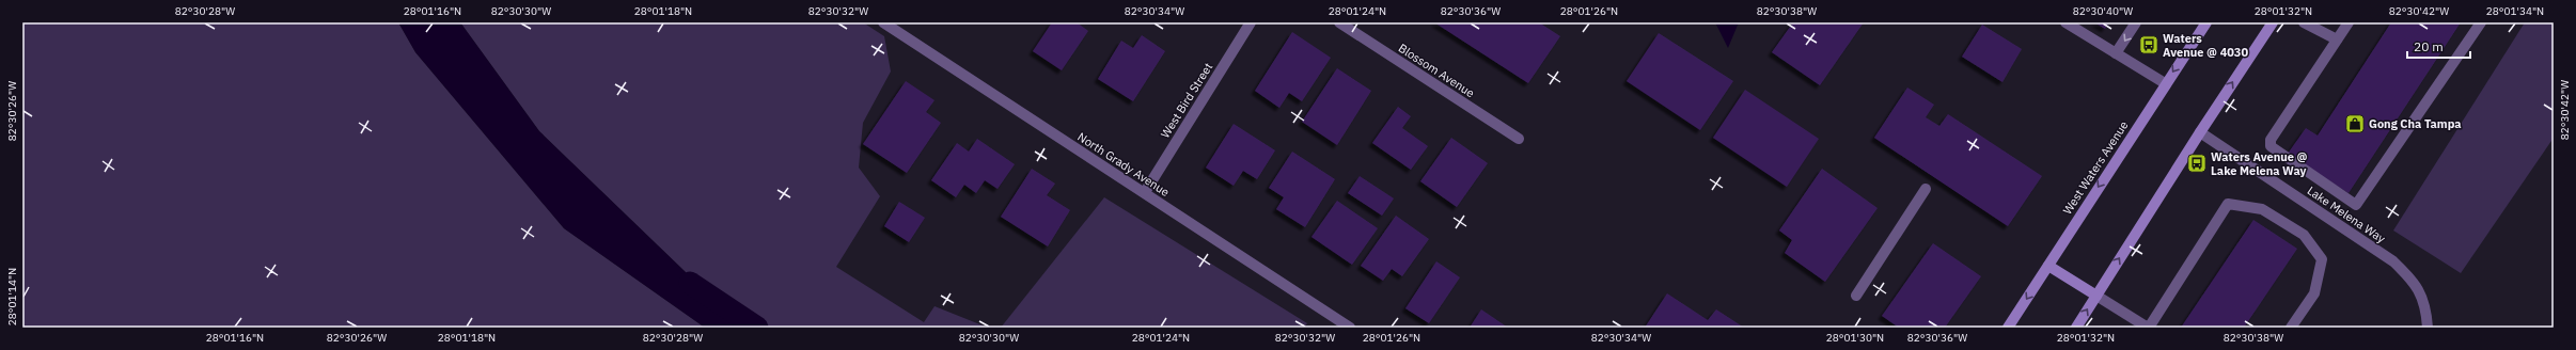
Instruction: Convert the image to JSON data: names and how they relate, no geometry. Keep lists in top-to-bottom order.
{
  "streets": {
    "main road": ["West Waters Avenue"],
    "street": [
      "Blossom Avenue",
      "West Bird Street",
      "North Grady Avenue",
      "Lake Melena Way"
    ]
  },
  "crossings": [
    ["West Bird Street", "North Grady Avenue"]
  ],
  "places": {
    "bus stop": ["Waters Avenue @ 4030", "Waters Avenue @ Lake Melena Way"],
    "shop": ["Gong Cha Tampa"]
  },
  "scale_bar": "20 m",
  "coordinates": [
    "82°30'28\"W",
    "28°01'16\"N",
    "82°30'30\"W",
    "28°01'18\"N",
    "82°30'32\"W",
    "82°30'34\"W",
    "28°01'24\"N",
    "82°30'36\"W",
    "28°01'26\"N",
    "82°30'38\"W",
    "82°30'40\"W",
    "28°01'32\"N",
    "82°30'42\"W",
    "28°01'34\"N",
    "82°30'26\"W",
    "28°01'14\"N",
    "28°01'30\"N"
  ]
}
